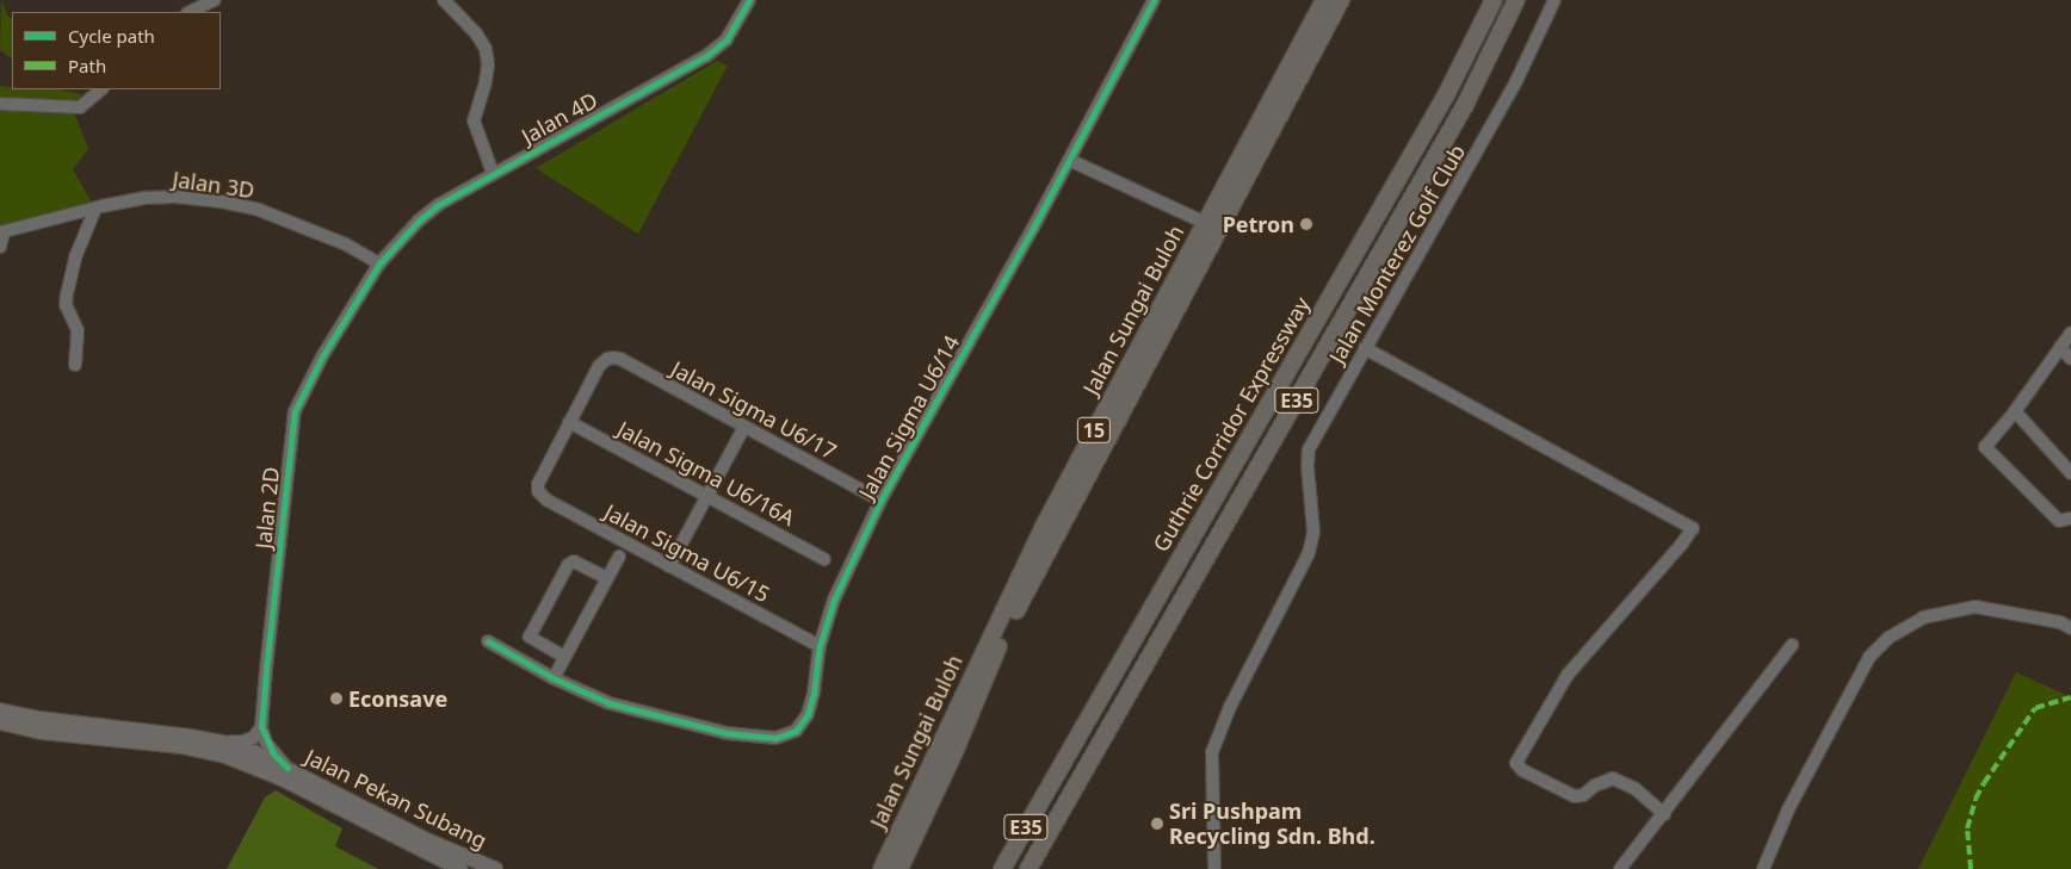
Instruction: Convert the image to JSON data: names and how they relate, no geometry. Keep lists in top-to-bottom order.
{
  "streets": {
    "highway": [
      "Jalan Sungai Buloh",
      "E35",
      "Guthrie Corridor Expressway",
      "15"
    ],
    "main road": ["Jalan Pekan Subang"],
    "street": [
      "Jalan 4D",
      "Jalan 3D",
      "Jalan Monterez Golf Club",
      "Jalan Sigma U6/17",
      "Jalan Sigma U6/14",
      "Jalan Sigma U6/16A",
      "Jalan 2D",
      "Jalan Sigma U6/15"
    ]
  },
  "crossings": [
    ["Jalan 4D", "Jalan 3D"],
    ["Jalan 4D", "Jalan 2D"],
    ["Jalan 3D", "Jalan 2D"],
    ["Jalan Sigma U6/17", "Jalan Sigma U6/14"],
    ["Jalan Sigma U6/17", "Jalan Sigma U6/16A"],
    ["Jalan Sigma U6/17", "Jalan Sigma U6/15"],
    ["Jalan Sigma U6/14", "Jalan Sigma U6/15"],
    ["Jalan Sigma U6/16A", "Jalan Sigma U6/15"]
  ],
  "places": ["Petron", "Econsave", "Sri Pushpam Recycling Sdn. Bhd."],
  "legend": ["Cycle path", "Path"]
}
